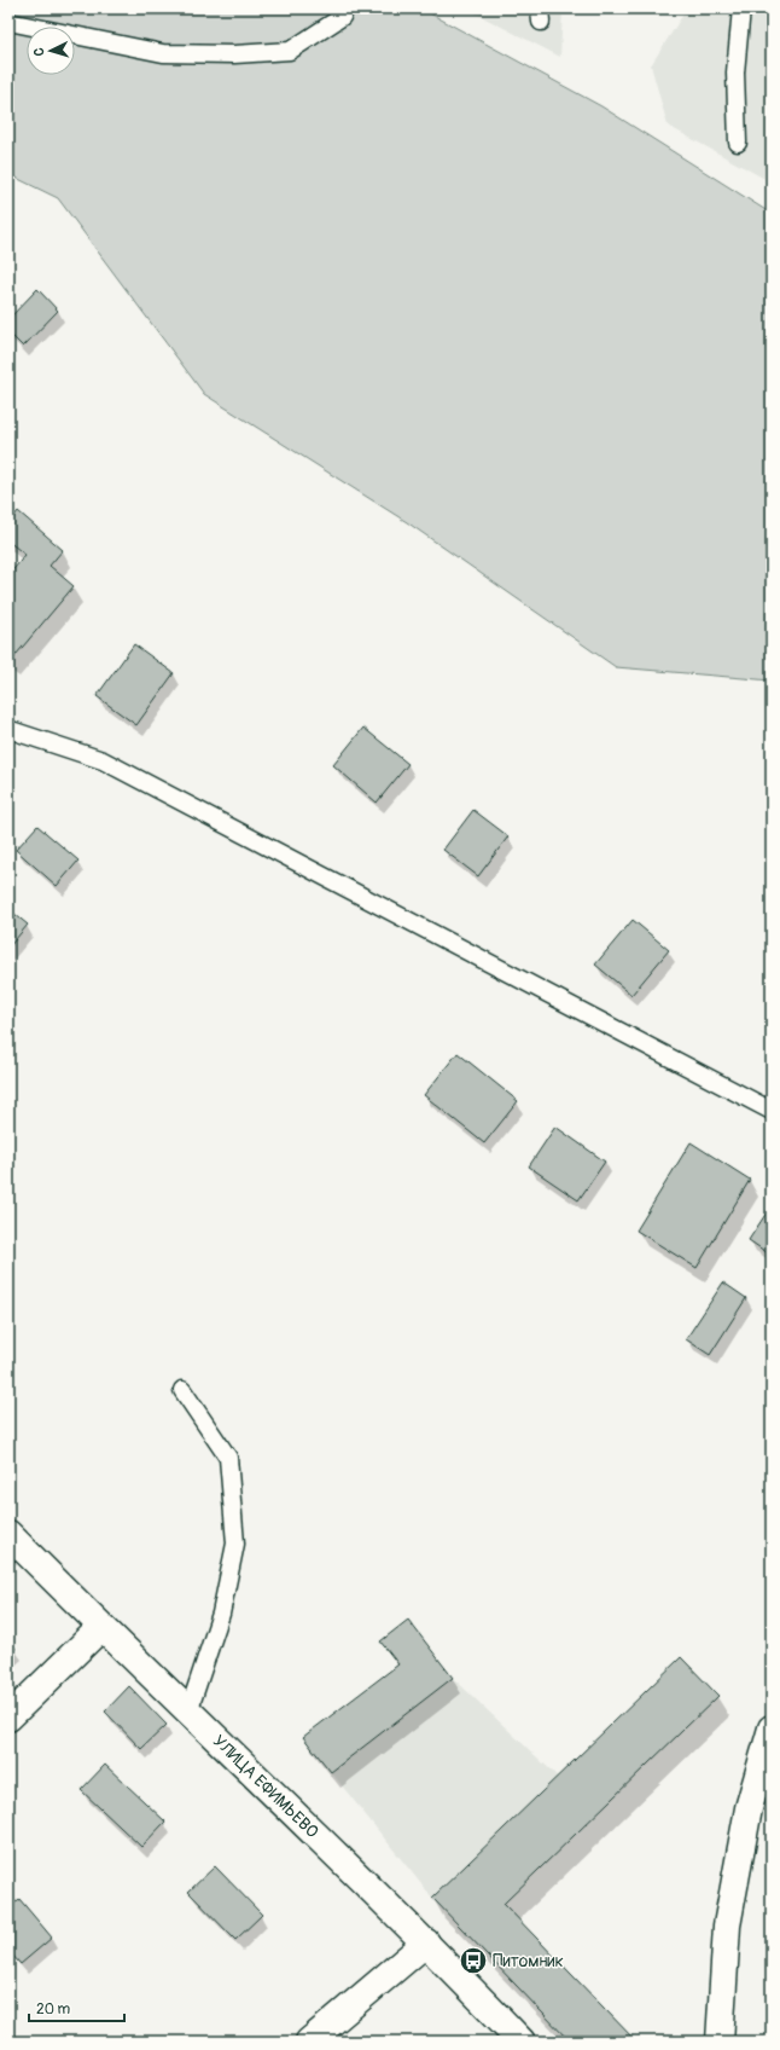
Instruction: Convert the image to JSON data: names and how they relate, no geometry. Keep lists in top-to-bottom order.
{
  "streets": {
    "street": ["УЛИЦА ЕФИМЬЕВО"]
  },
  "places": {
    "bus stop": ["Питомник"]
  },
  "scale_bar": "20 m",
  "north": "left"
}
